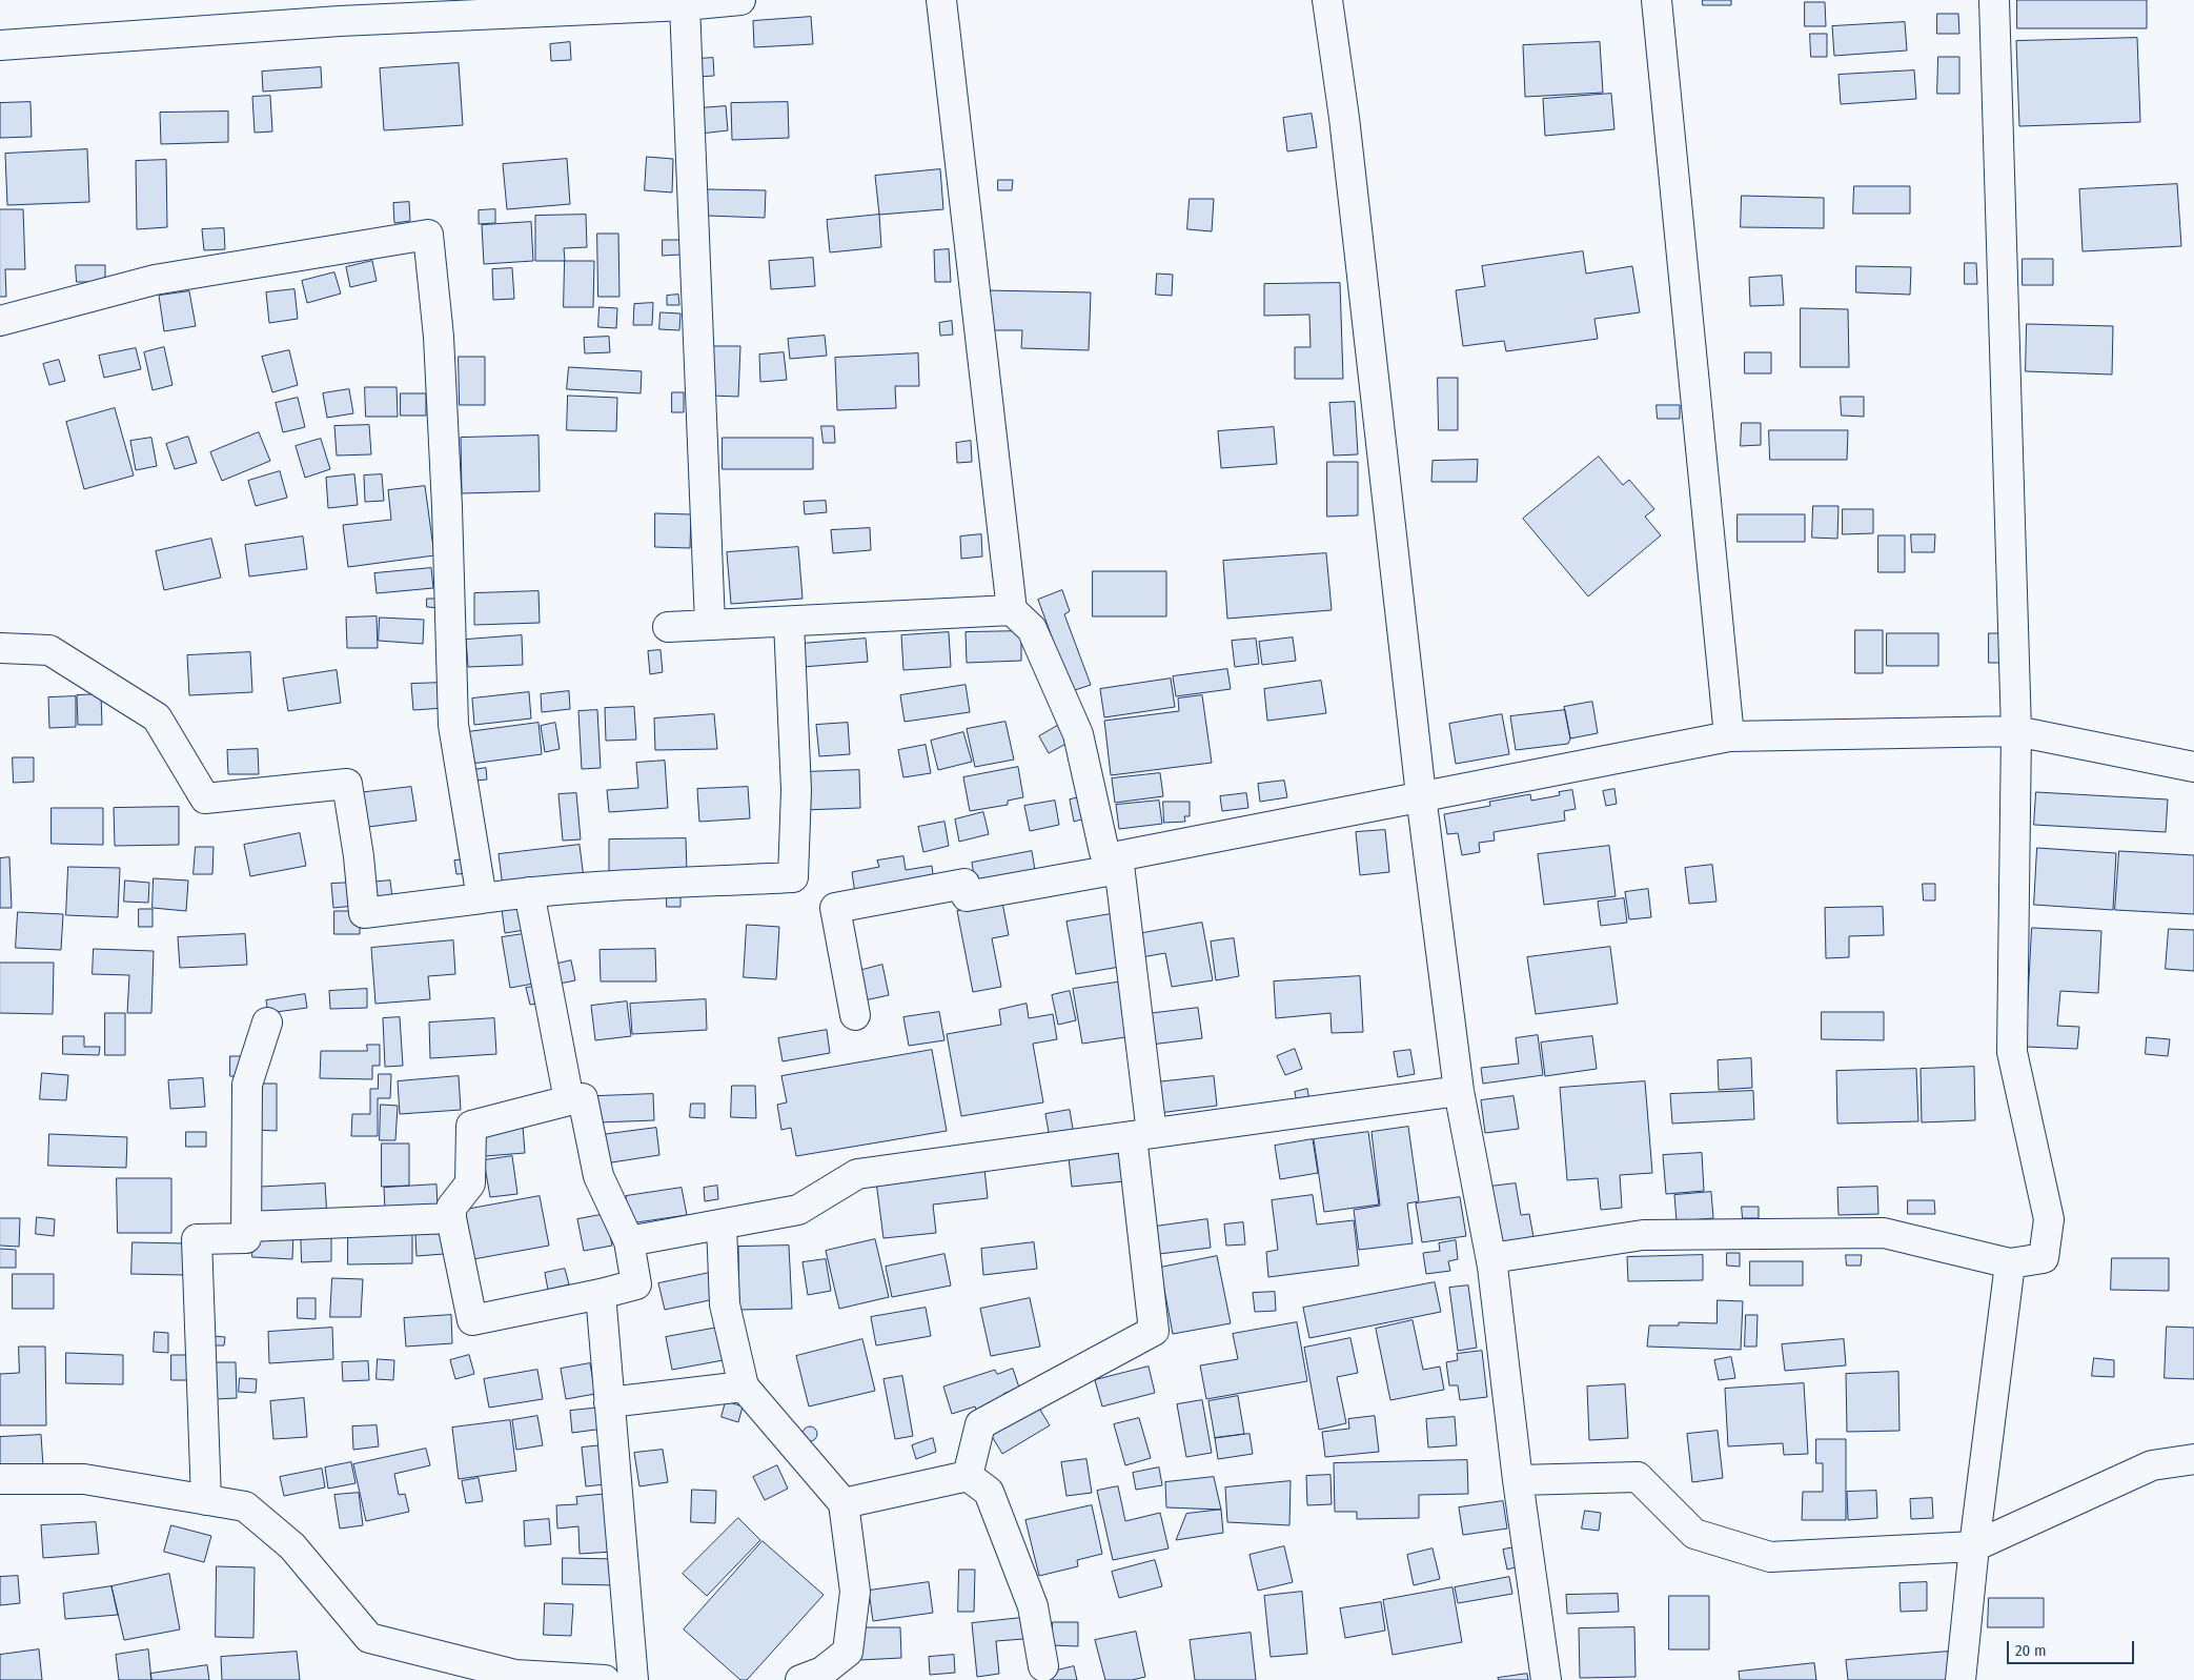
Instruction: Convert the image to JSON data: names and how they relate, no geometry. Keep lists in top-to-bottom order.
{
  "scale_bar": "20 m"
}
